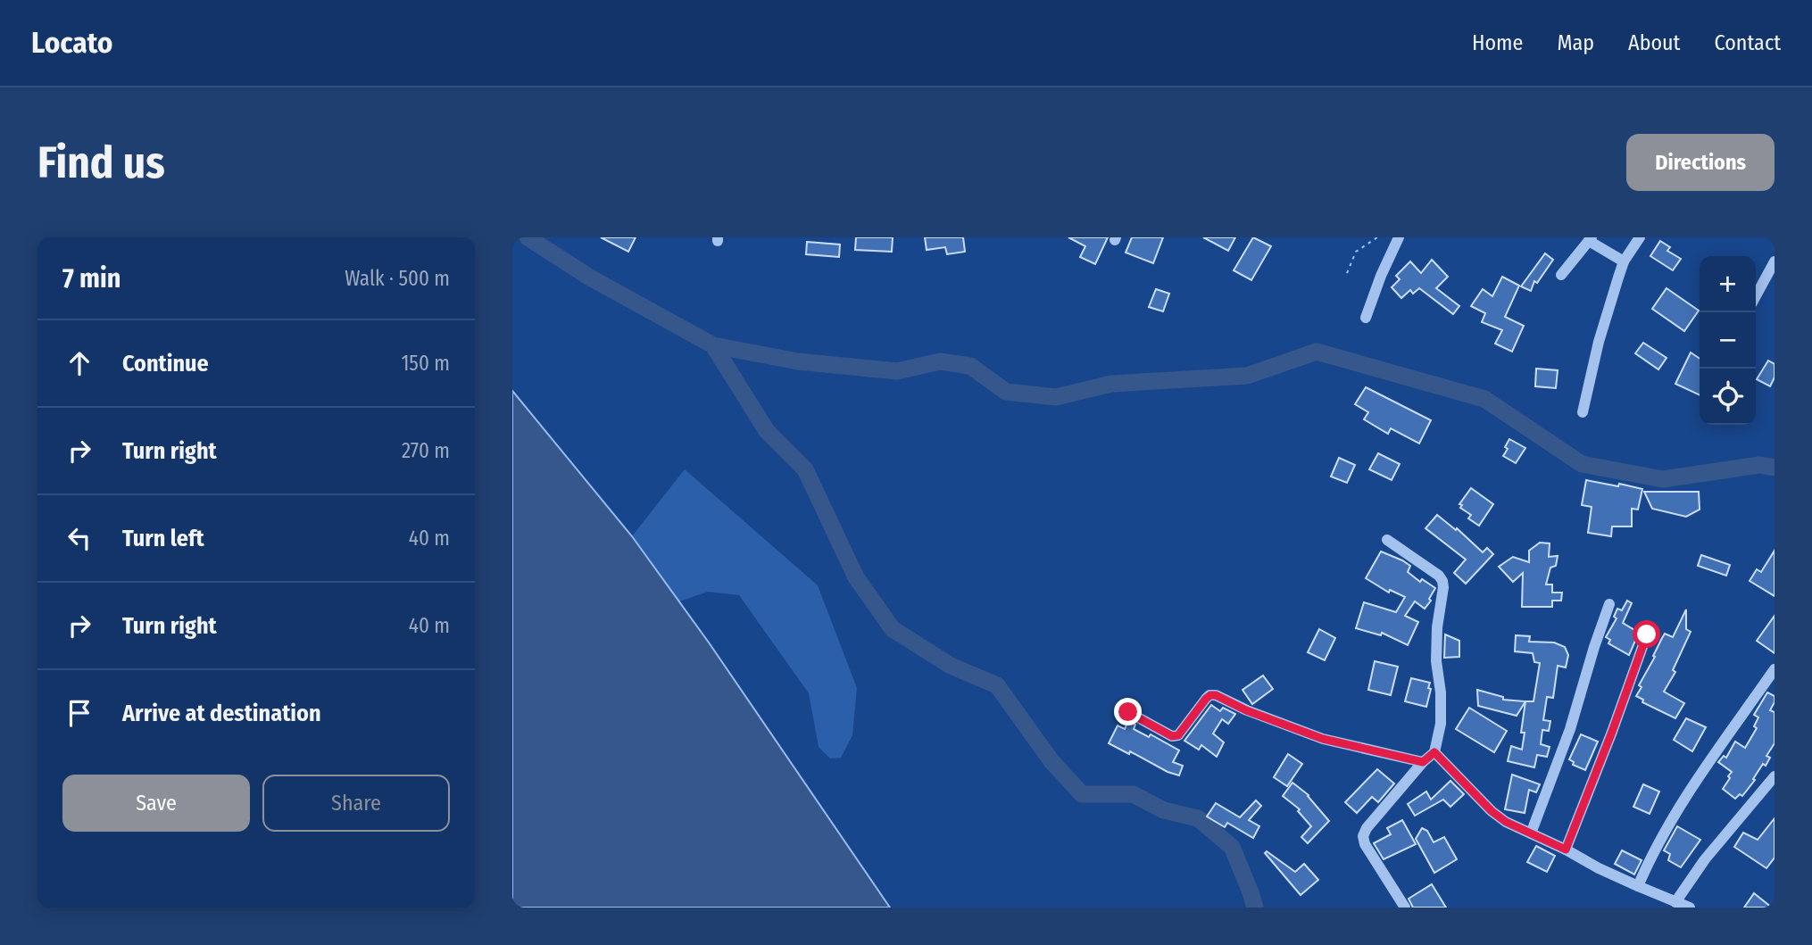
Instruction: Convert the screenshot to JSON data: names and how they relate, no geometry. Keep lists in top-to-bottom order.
{
  "page": {
    "header": "Locato",
    "nav": [
      "Home",
      "Map",
      "About",
      "Contact"
    ],
    "buttons": [
      "Directions",
      ["Save", "Share"]
    ],
    "title": "Find us",
    "heading": ["7 min", "Walk · 500 m"],
    "map_buttons": ["+", "−"],
    "list": [
      ["Continue", "150 m"],
      ["Turn right", "270 m"],
      ["Turn left", "40 m"],
      ["Turn right", "40 m"],
      "Arrive at destination"
    ]
  }
}
